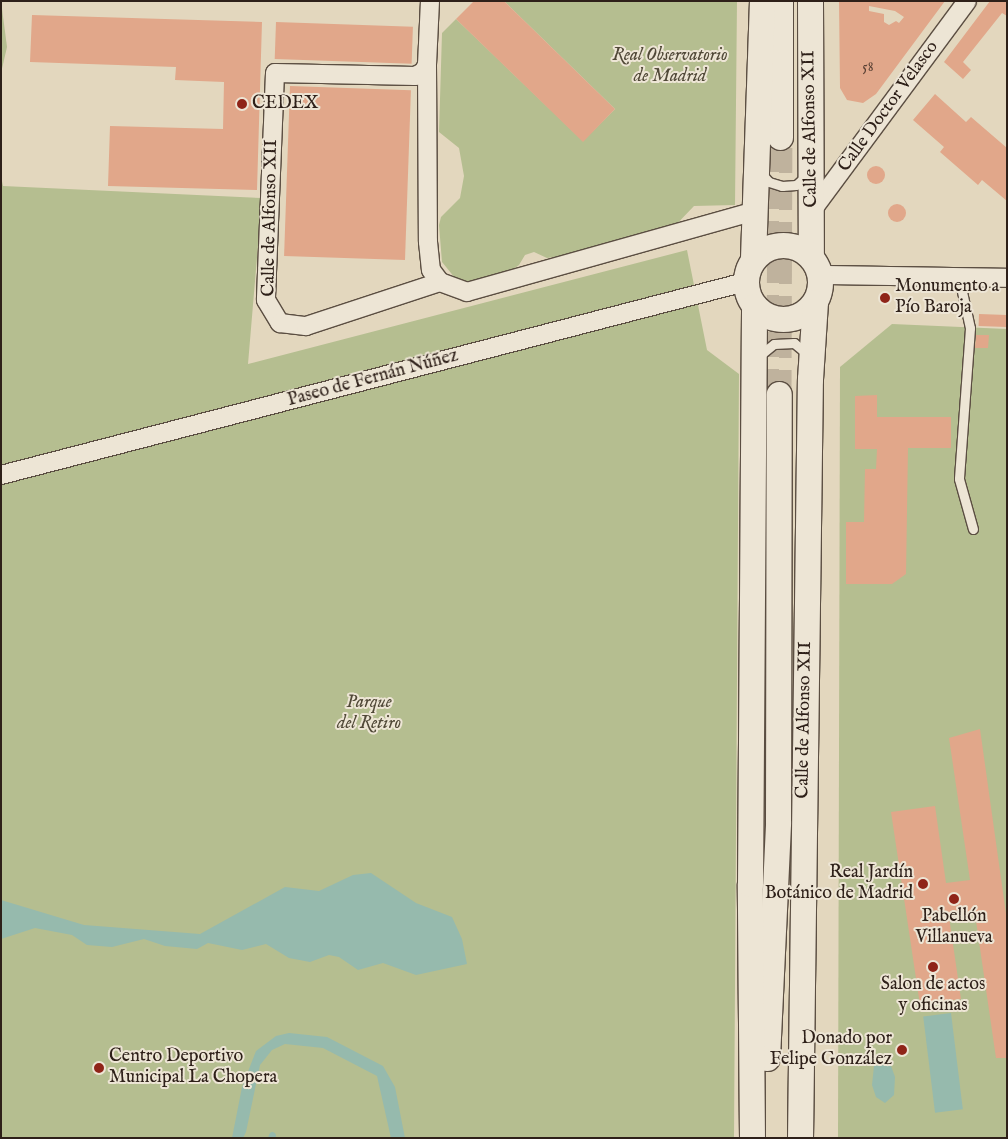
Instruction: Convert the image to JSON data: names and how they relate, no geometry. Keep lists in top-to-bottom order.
{
  "streets": {
    "main road": ["Calle de Alfonso XII"],
    "street": ["Calle Doctor Velasco", "Paseo de Fernán Núñez"]
  },
  "crossings": [
    ["Calle Doctor Velasco", "Calle de Alfonso XII"],
    ["Calle de Alfonso XII", "Paseo de Fernán Núñez"]
  ],
  "parks": ["Real Observatorio de Madrid", "Parque del Retiro"],
  "places": [
    "CEDEX",
    "Monumento a Pío Baroja",
    "Real Jardín Botánico de Madrid",
    "Pabellón Villanueva",
    "Salon de actos y oficinas",
    "Donado por Felipe González",
    "Centro Deportivo Municipal La Chopera"
  ],
  "house_numbers": ["58"]
}
